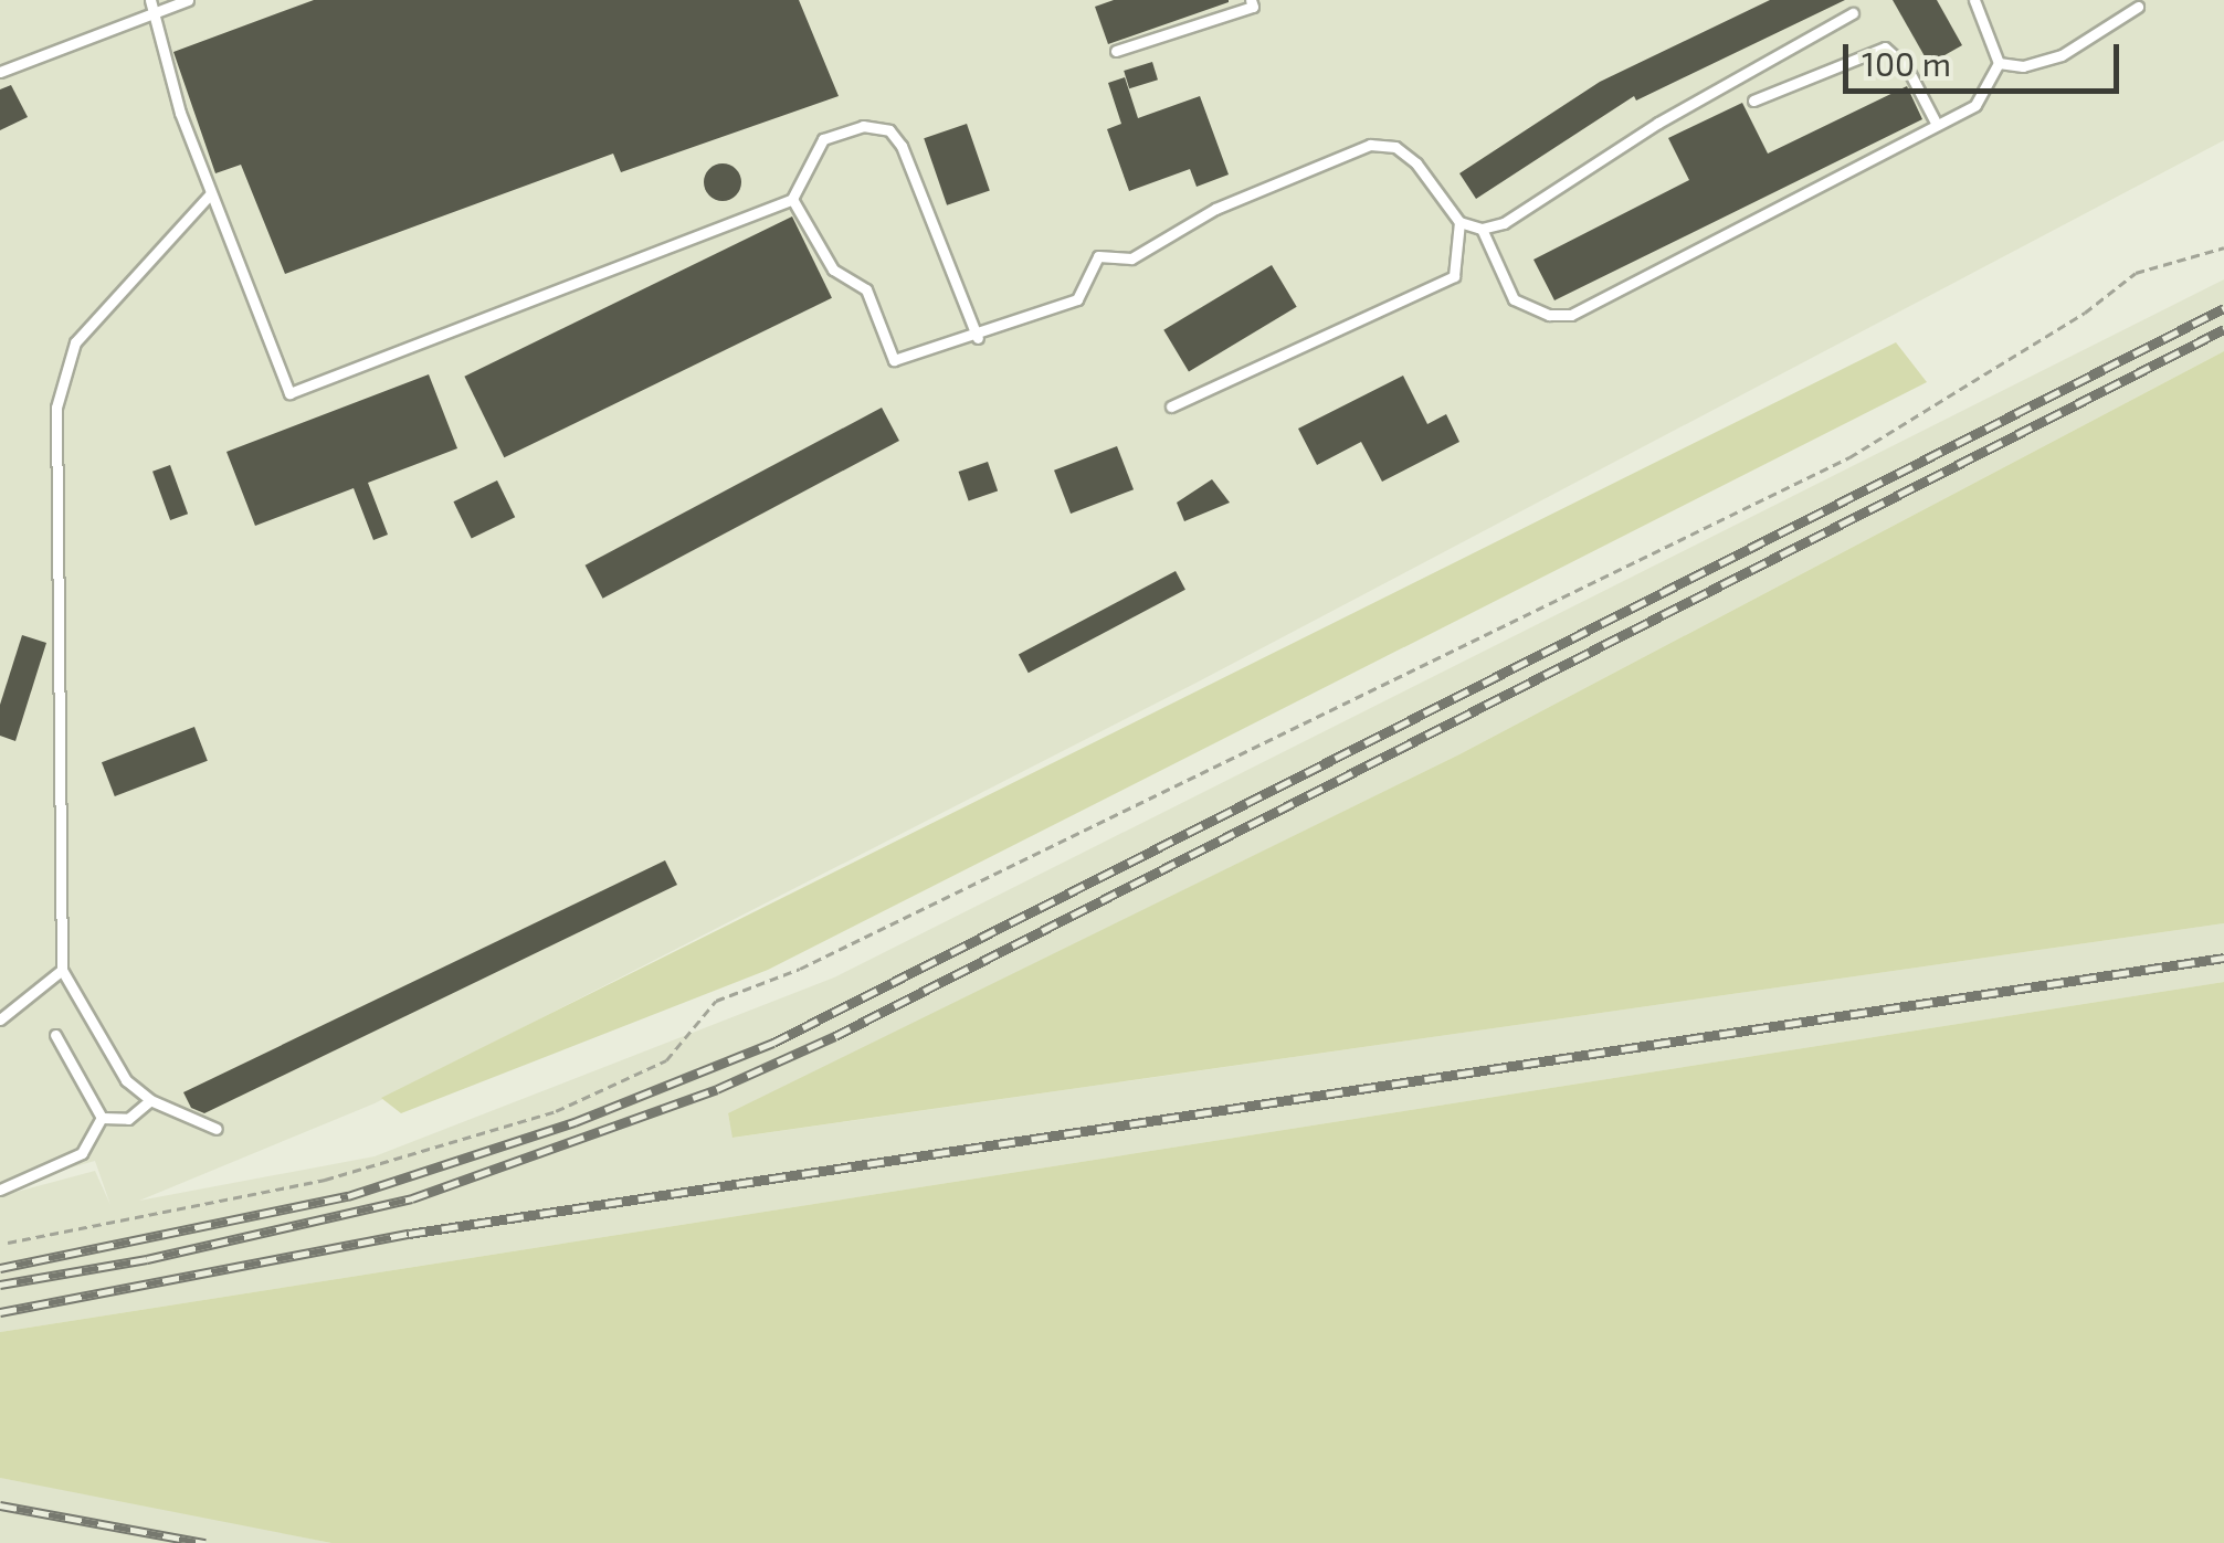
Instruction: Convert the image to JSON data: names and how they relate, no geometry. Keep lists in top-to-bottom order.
{
  "scale_bar": "100 m"
}
